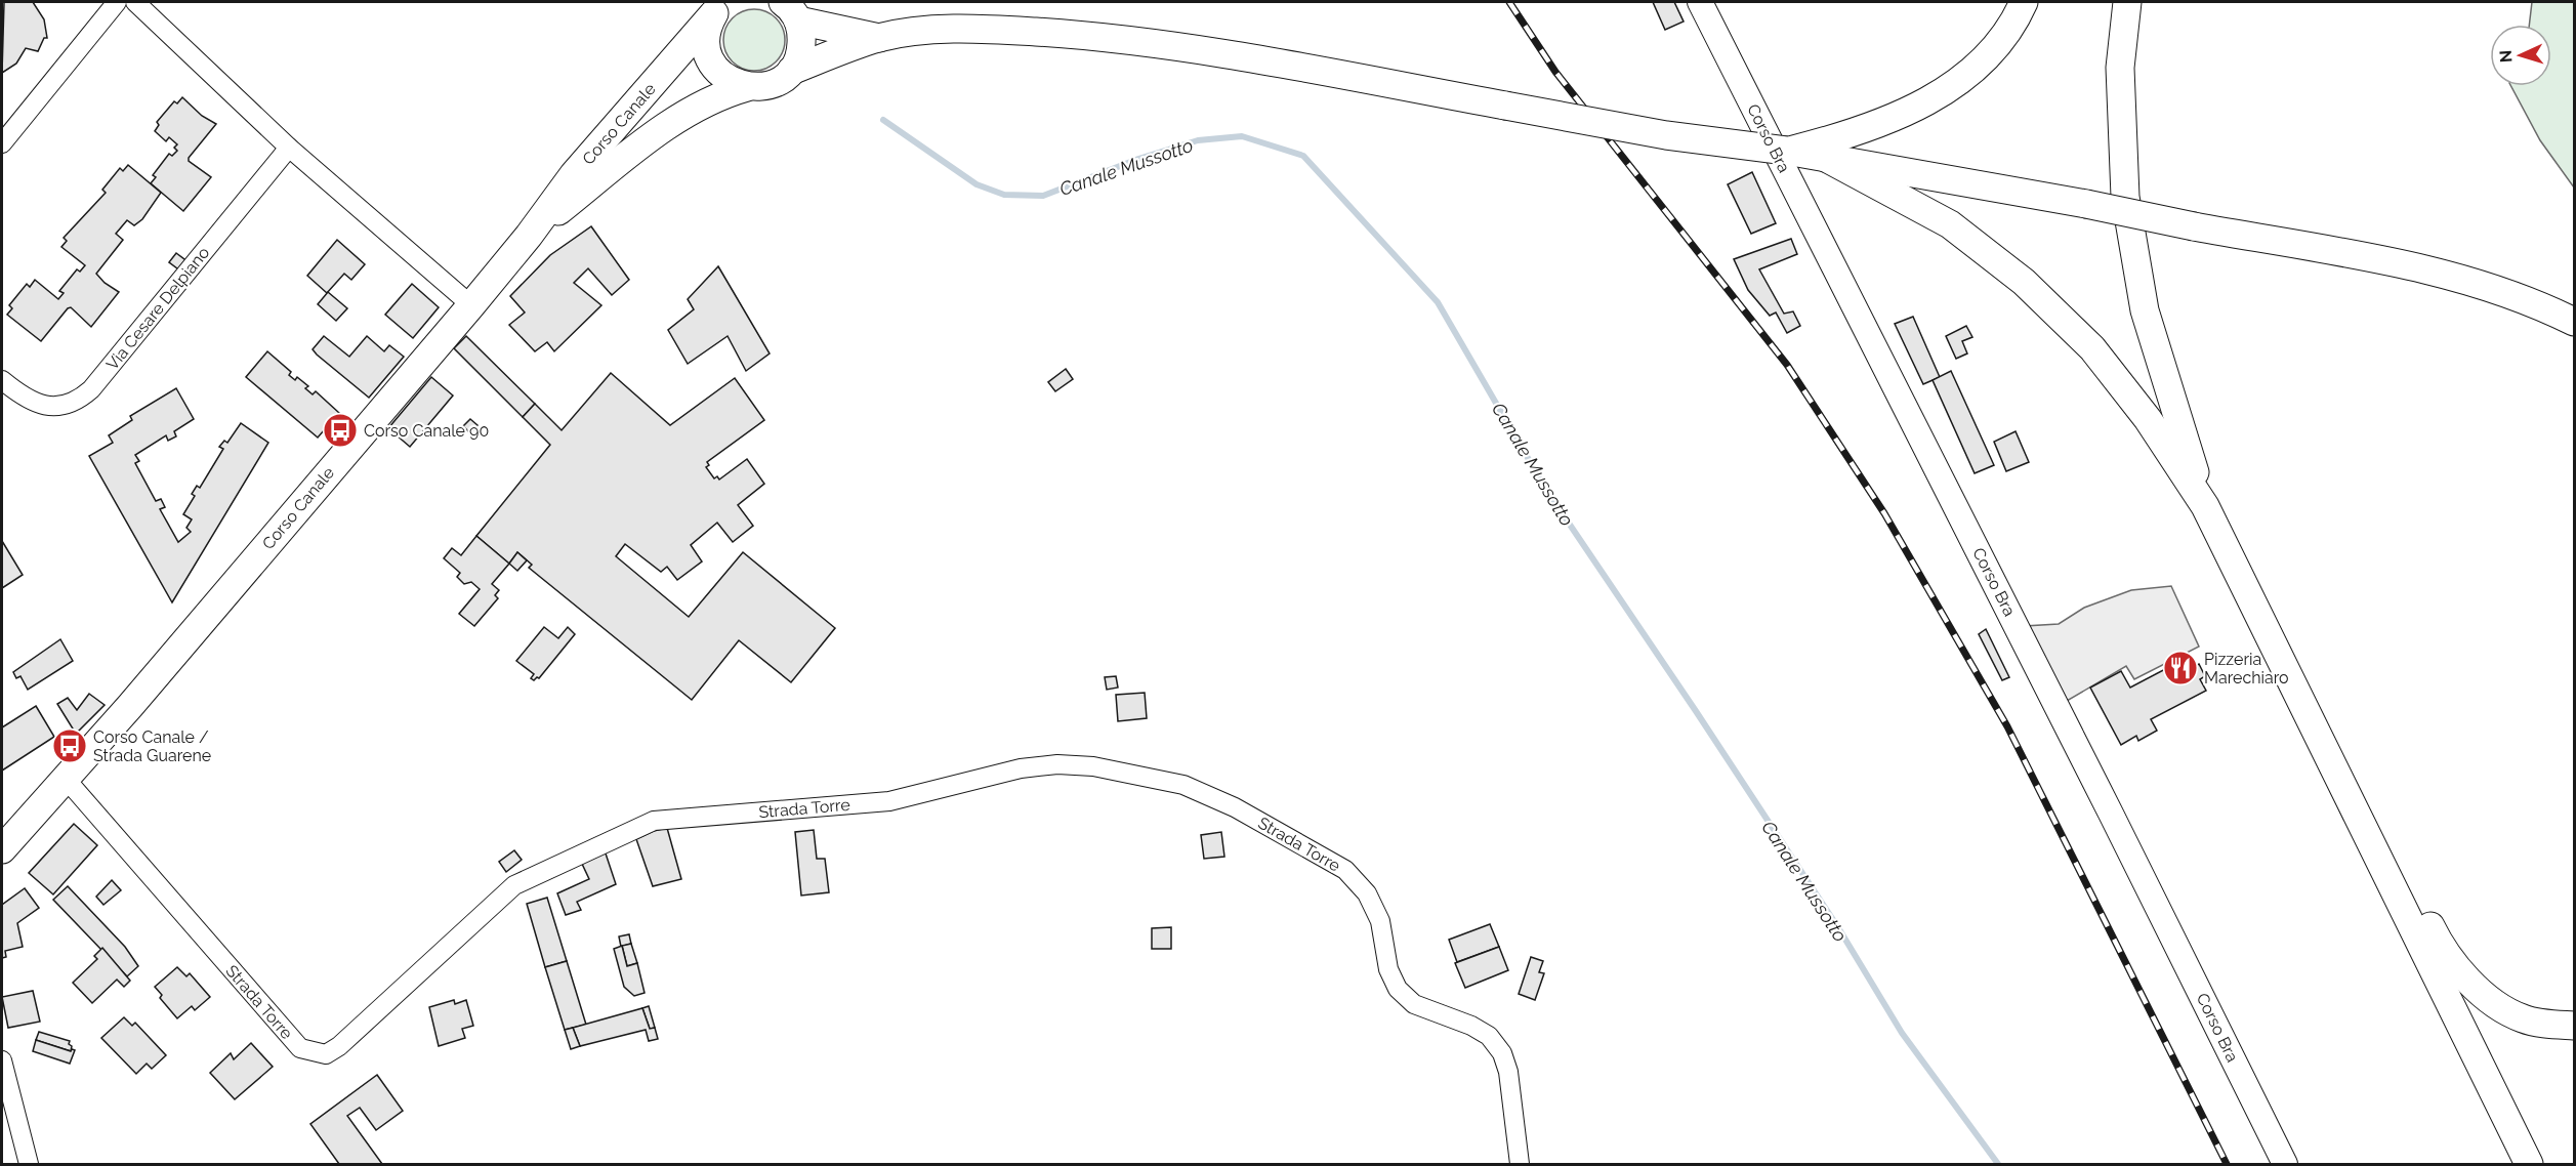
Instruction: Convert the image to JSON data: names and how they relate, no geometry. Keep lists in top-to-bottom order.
{
  "streets": {
    "main road": ["Corso Canale"],
    "street": ["Corso Bra", "Via Cesare Delpiano", "Strada Torre"]
  },
  "crossings": [
    ["Corso Canale", "Strada Torre"]
  ],
  "water": ["Canale Mussotto"],
  "places": {
    "bus stop": ["Corso Canale 90", "Corso Canale / Strada Guarene"],
    "restaurant": ["Pizzeria Marechiaro"]
  },
  "north": "left"
}
